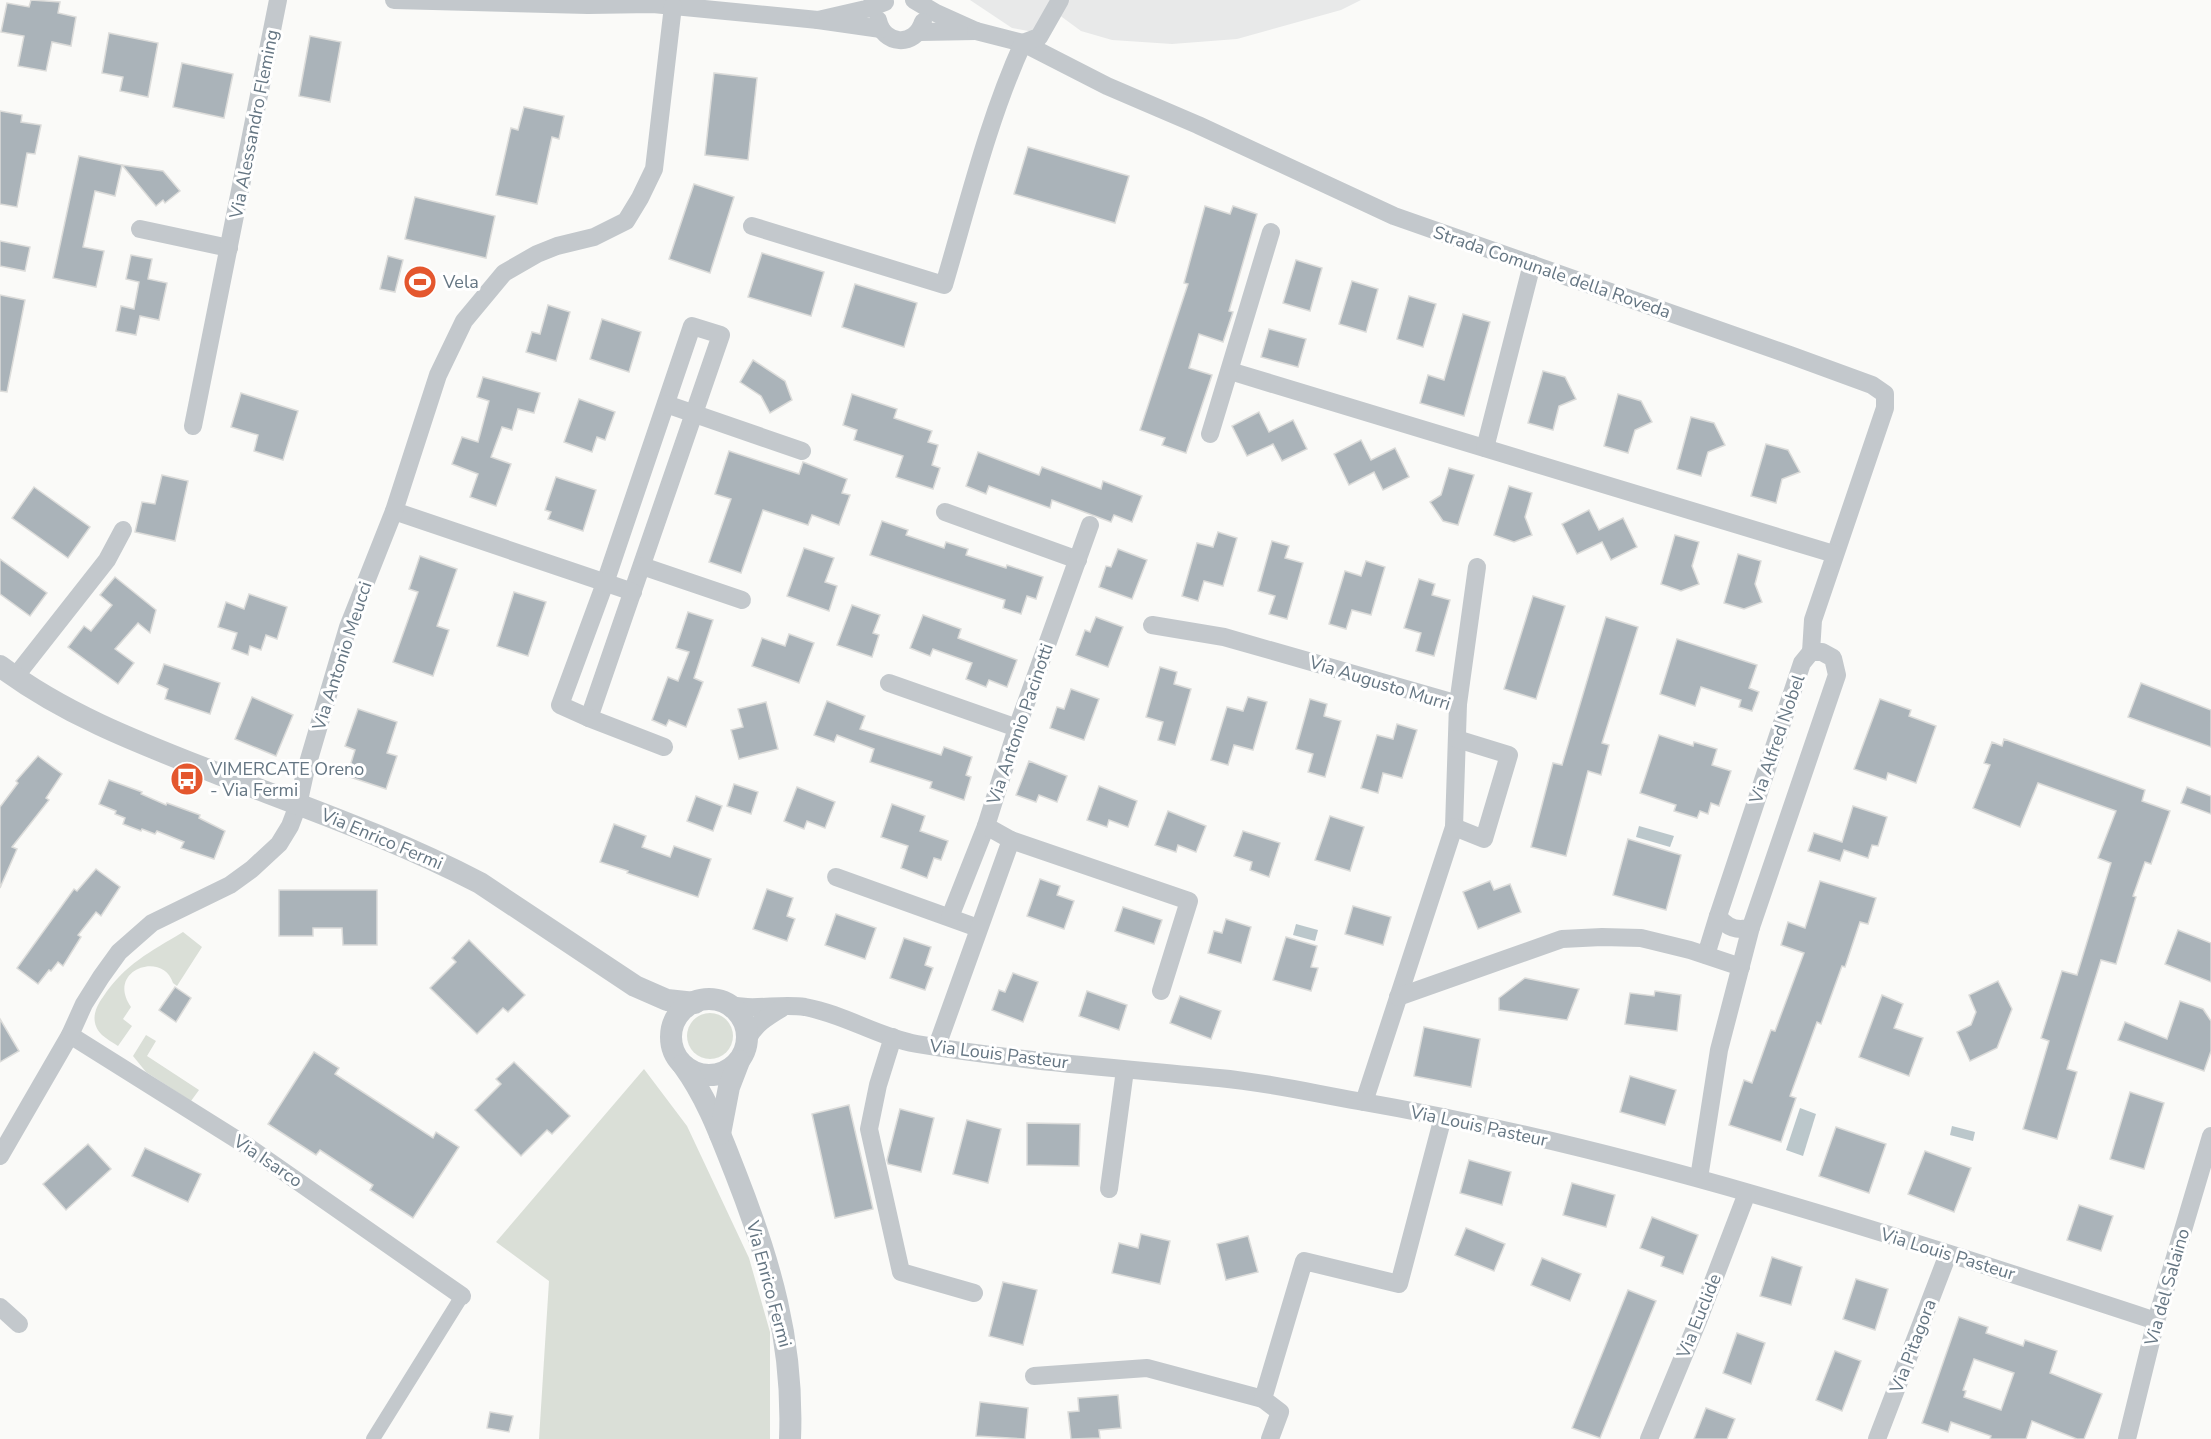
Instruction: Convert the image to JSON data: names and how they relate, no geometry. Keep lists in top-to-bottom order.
{
  "streets": {
    "street": [
      "Via Alessandro Fleming",
      "Strada Comunale della Roveda",
      "Via Antonio Meucci",
      "Via Augusto Murri",
      "Via Antonio Pacinotti",
      "Via Alfred Nobel",
      "Via Enrico Fermi",
      "Via Louis Pasteur",
      "Via Isarco",
      "Via del Salaino",
      "Via Euclide",
      "Via Pitagora"
    ]
  },
  "crossings": [
    ["Strada Comunale della Roveda", "Via Antonio Meucci"],
    ["Strada Comunale della Roveda", "Via Alfred Nobel"],
    ["Via Antonio Meucci", "Via Enrico Fermi"],
    ["Via Augusto Murri", "Via Louis Pasteur"],
    ["Via Alfred Nobel", "Via Louis Pasteur"],
    ["Via Enrico Fermi", "Via Louis Pasteur"],
    ["Via Louis Pasteur", "Via del Salaino"],
    ["Via Louis Pasteur", "Via Euclide"],
    ["Via Louis Pasteur", "Via Pitagora"]
  ],
  "places": {
    "sports": ["Vela"],
    "bus stop": ["VIMERCATE Oreno - Via Fermi"]
  }
}
